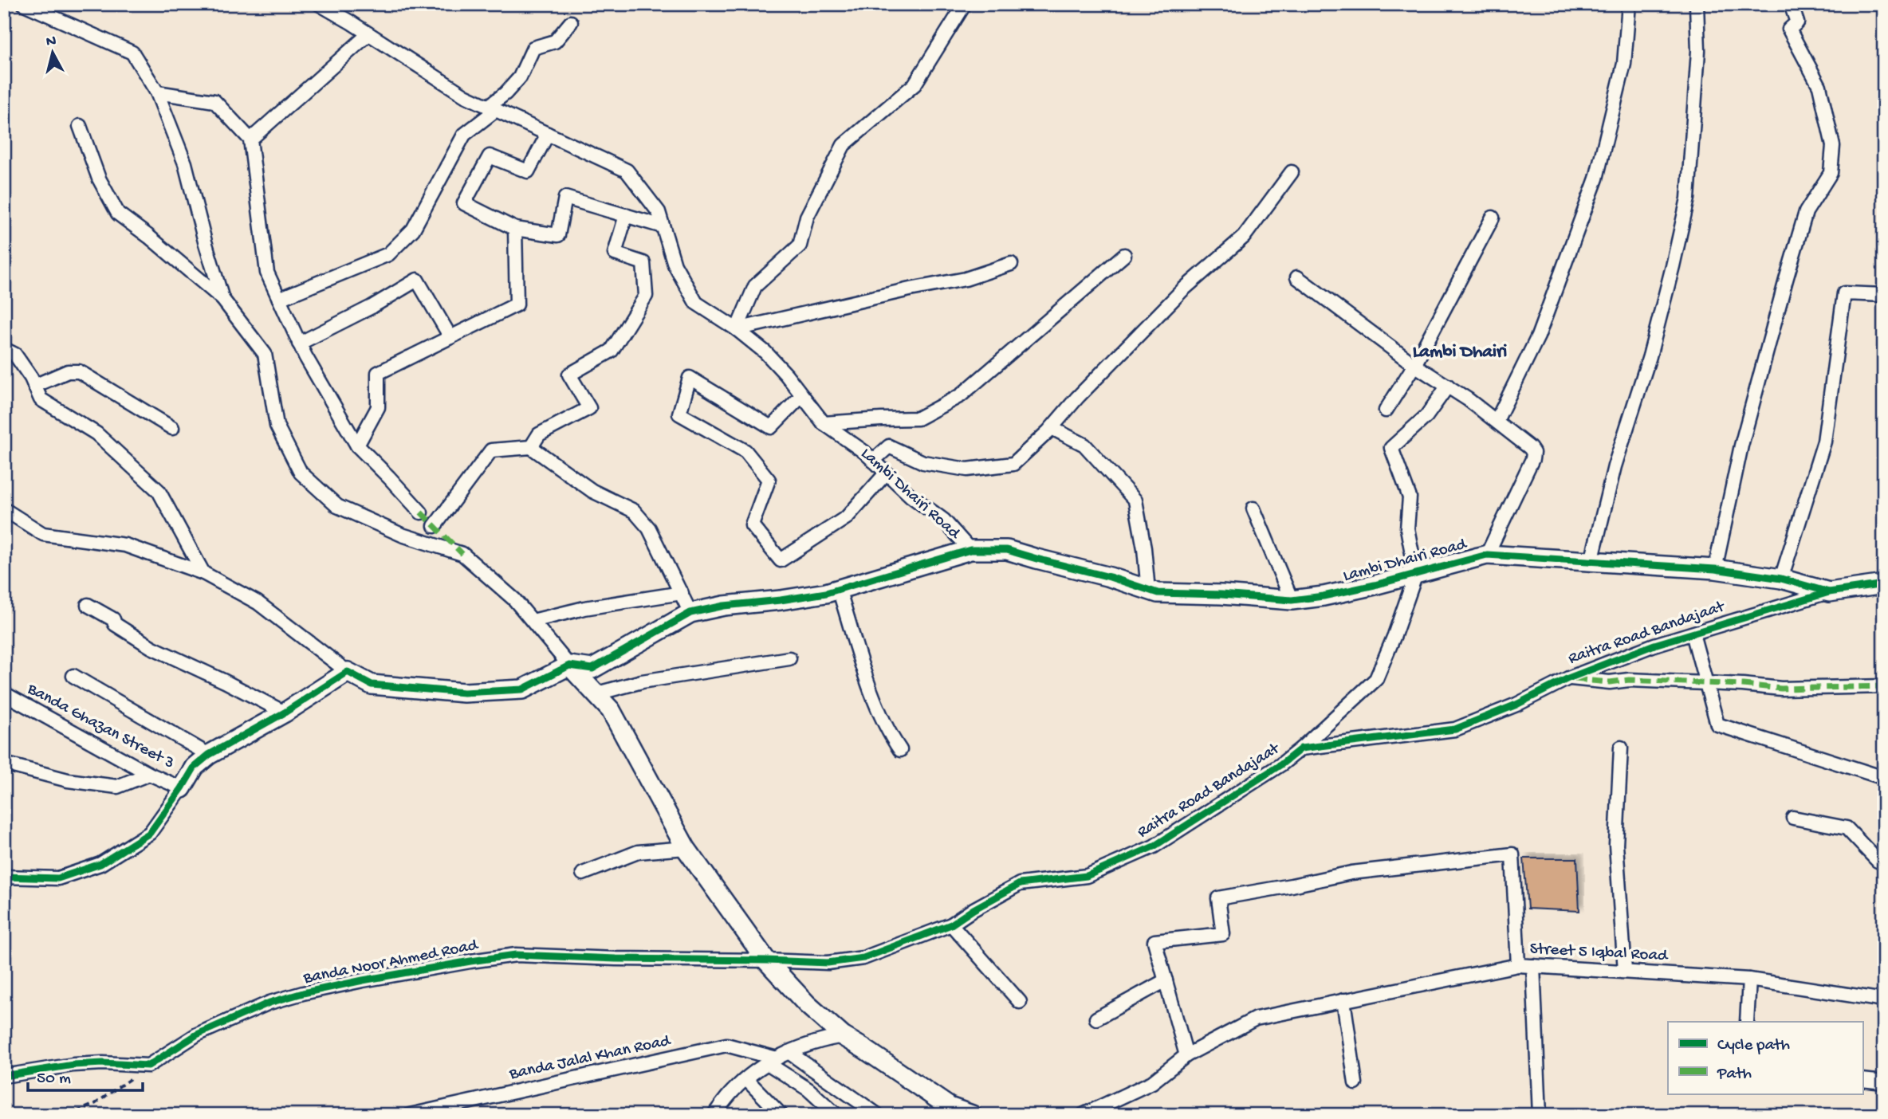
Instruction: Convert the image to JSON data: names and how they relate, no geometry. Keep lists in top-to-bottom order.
{
  "streets": {
    "street": [
      "Lambi Dhairi Road",
      "Raitra Road Bandajaat",
      "Banda Ghazan Street 3",
      "Street 5 Iqbal Road",
      "Banda Noor Ahmed Road",
      "Banda Jalal Khan Road"
    ]
  },
  "crossings": [
    ["Lambi Dhairi Road", "Raitra Road Bandajaat"],
    ["Raitra Road Bandajaat", "Banda Noor Ahmed Road"]
  ],
  "districts": ["Lambi Dhairi"],
  "legend": ["Cycle path", "Path"],
  "scale_bar": "50 m",
  "north": "top"
}
